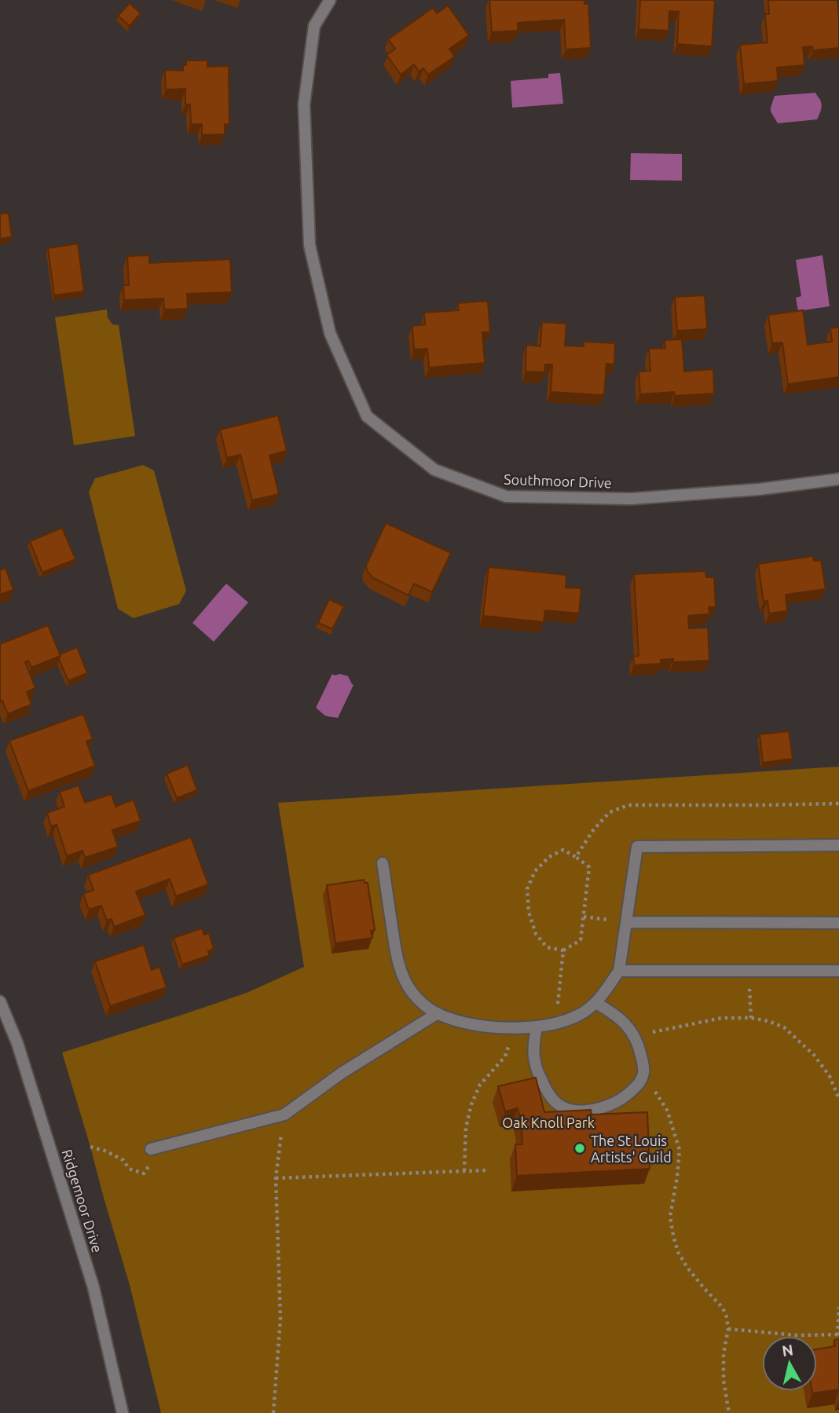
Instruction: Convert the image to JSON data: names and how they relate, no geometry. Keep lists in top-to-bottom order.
{
  "streets": {
    "street": ["Southmoor Drive", "Ridgemoor Drive"]
  },
  "parks": ["Oak Knoll Park"],
  "places": ["The St Louis Artists' Guild"],
  "north": "top"
}
